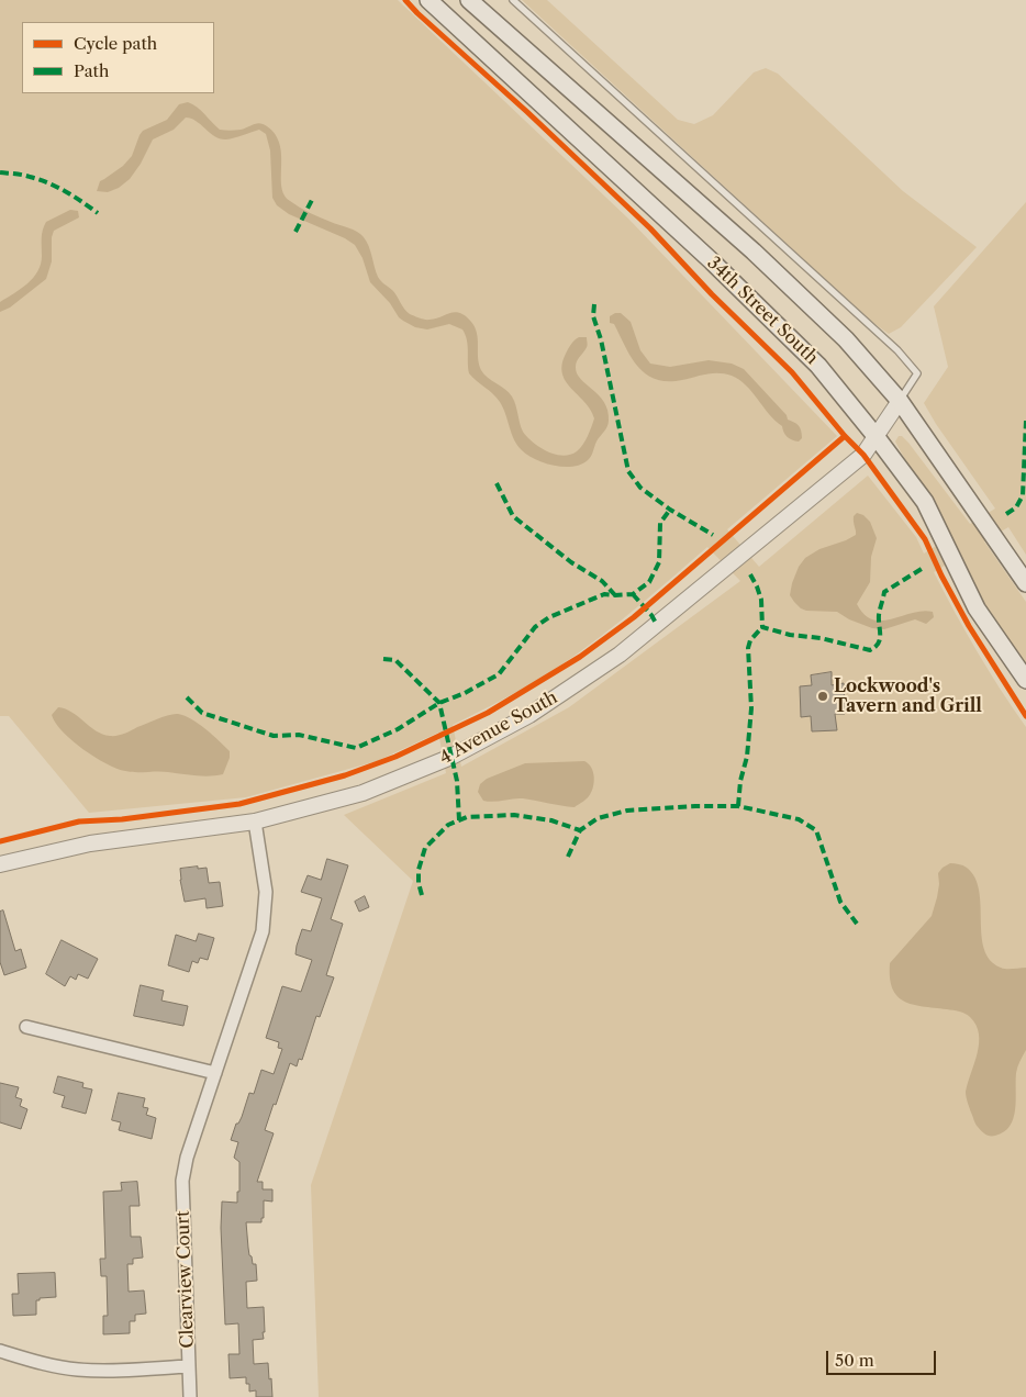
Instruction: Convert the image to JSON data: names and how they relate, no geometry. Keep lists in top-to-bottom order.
{
  "streets": {
    "main road": ["34th Street South"],
    "street": ["4 Avenue South", "Clearview Court"]
  },
  "crossings": [
    ["34th Street South", "4 Avenue South"],
    ["4 Avenue South", "Clearview Court"]
  ],
  "places": ["Lockwood's Tavern and Grill"],
  "legend": ["Cycle path", "Path"],
  "scale_bar": "50 m"
}
